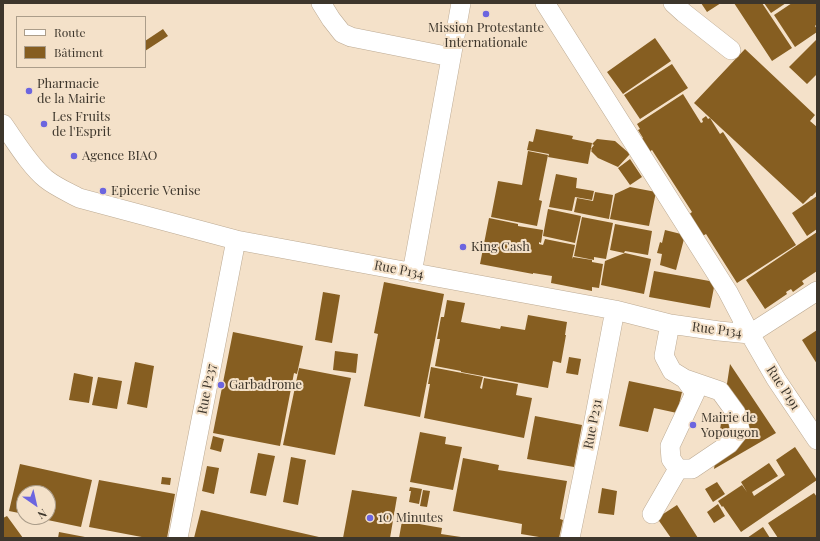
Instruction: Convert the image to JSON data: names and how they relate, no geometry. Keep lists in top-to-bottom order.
{
  "streets": {
    "street": [
      "Rue P134",
      "Rue P191",
      "Rue P237",
      "Rue P231"
    ]
  },
  "crossings": [
    ["Rue P134", "Rue P191"],
    ["Rue P134", "Rue P237"],
    ["Rue P134", "Rue P231"]
  ],
  "places": [
    "Mission Protestante Internationale",
    "Pharmacie de la Mairie",
    "Les Fruits de l'Esprit",
    "Agence BIAO",
    "Epicerie Venise",
    "King Cash",
    "Garbadrome",
    "Mairie de Yopougon",
    "1O Minutes"
  ],
  "legend": ["Route", "Bâtiment"],
  "north": "bottom right"
}
